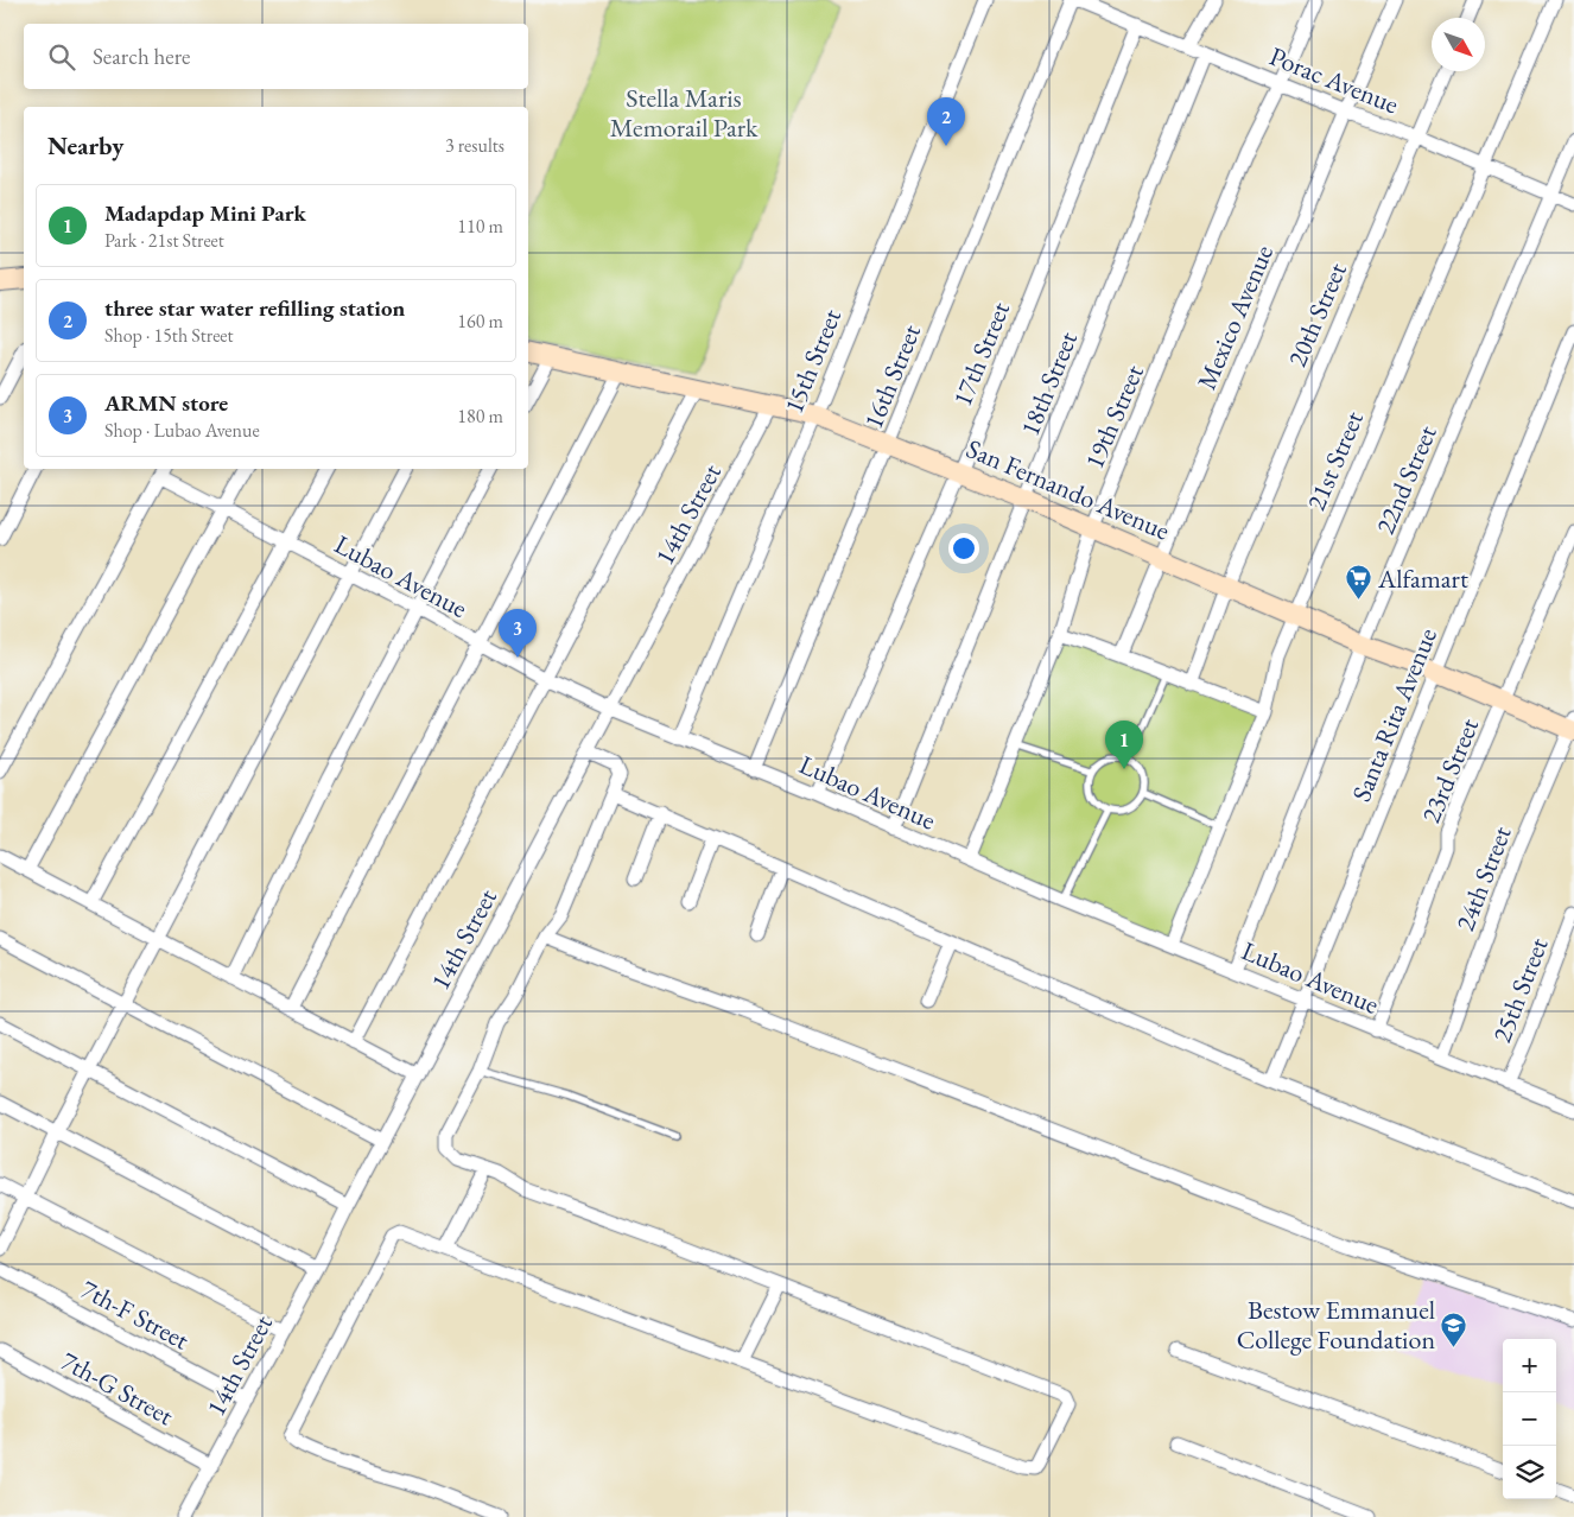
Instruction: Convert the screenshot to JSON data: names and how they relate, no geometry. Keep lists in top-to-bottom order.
{
  "streets": {
    "main road": ["San Fernando Avenue"],
    "street": [
      "Porac Avenue",
      "20th Street",
      "Mexico Avenue",
      "17th Street",
      "15th Street",
      "16th Street",
      "18th Street",
      "19th Street",
      "21st Street",
      "22nd Street",
      "14th Street",
      "Lubao Avenue",
      "Santa Rita Avenue",
      "23rd Street",
      "24th Street",
      "25th Street",
      "7th-F Street",
      "7th-G Street"
    ]
  },
  "crossings": [
    ["Porac Avenue", "20th Street"],
    ["Porac Avenue", "Mexico Avenue"],
    ["Porac Avenue", "17th Street"],
    ["Porac Avenue", "16th Street"],
    ["Porac Avenue", "18th Street"],
    ["Porac Avenue", "19th Street"],
    ["Porac Avenue", "21st Street"],
    ["Porac Avenue", "22nd Street"],
    ["20th Street", "San Fernando Avenue"],
    ["Mexico Avenue", "San Fernando Avenue"],
    ["17th Street", "San Fernando Avenue"],
    ["17th Street", "Lubao Avenue"],
    ["15th Street", "San Fernando Avenue"],
    ["15th Street", "Lubao Avenue"],
    ["16th Street", "San Fernando Avenue"],
    ["16th Street", "Lubao Avenue"],
    ["18th Street", "San Fernando Avenue"],
    ["18th Street", "Lubao Avenue"],
    ["19th Street", "San Fernando Avenue"],
    ["19th Street", "Lubao Avenue"],
    ["21st Street", "San Fernando Avenue"],
    ["21st Street", "Lubao Avenue"],
    ["22nd Street", "San Fernando Avenue"],
    ["22nd Street", "Lubao Avenue"],
    ["San Fernando Avenue", "14th Street"],
    ["San Fernando Avenue", "Santa Rita Avenue"],
    ["San Fernando Avenue", "23rd Street"],
    ["San Fernando Avenue", "24th Street"],
    ["14th Street", "Lubao Avenue"],
    ["14th Street", "7th-F Street"],
    ["14th Street", "7th-G Street"],
    ["Lubao Avenue", "Santa Rita Avenue"],
    ["Lubao Avenue", "23rd Street"],
    ["Lubao Avenue", "24th Street"],
    ["Lubao Avenue", "25th Street"]
  ],
  "parks": ["Stella Maris Memorail Park"],
  "places": {
    "supermarket": ["Alfamart"],
    "school or university": ["Bestow Emmanuel College Foundation"]
  },
  "north": "bottom right",
  "page": {
    "search": "Search here",
    "pins": ["2", "3", "1"],
    "heading": ["Nearby", "3 results"],
    "list": [
      {
        "mark": "1",
        "name": "Madapdap Mini Park",
        "note": "Park · 21st Street",
        "value": "110 m"
      },
      {
        "mark": "2",
        "name": "three star water refilling station",
        "note": "Shop · 15th Street",
        "value": "160 m"
      },
      {
        "mark": "3",
        "name": "ARMN store",
        "note": "Shop · Lubao Avenue",
        "value": "180 m"
      }
    ],
    "map_buttons": ["+", "−"]
  }
}
